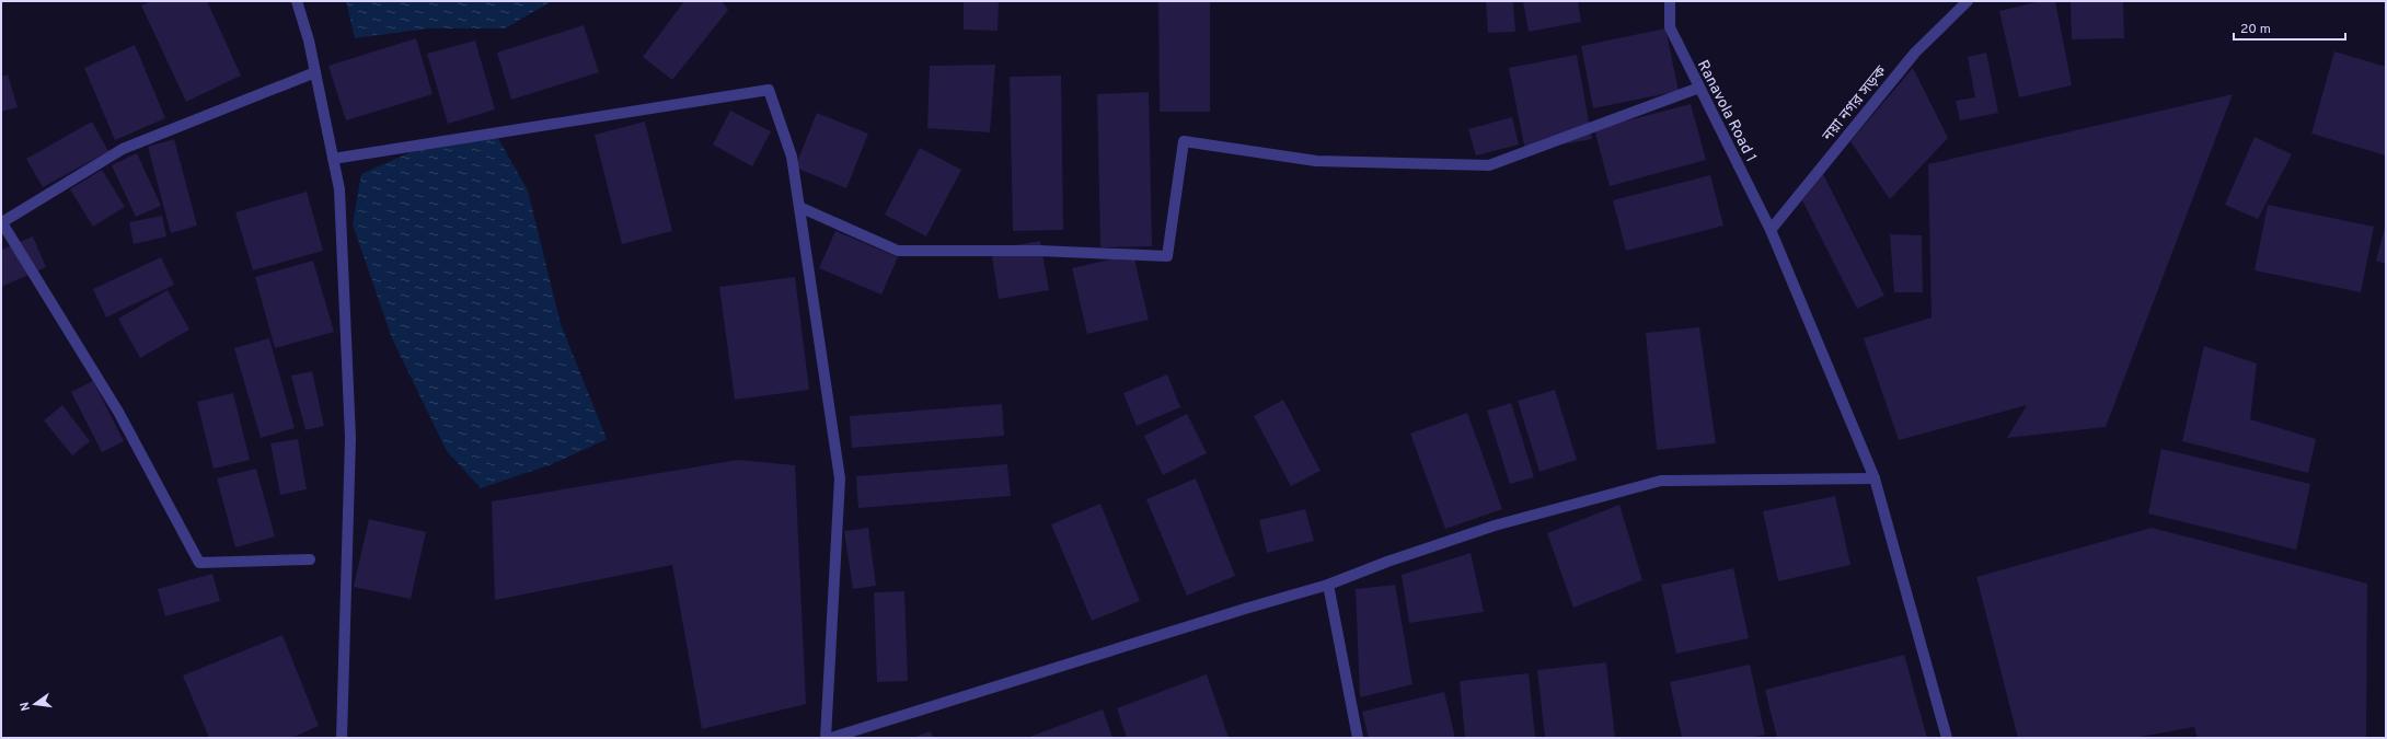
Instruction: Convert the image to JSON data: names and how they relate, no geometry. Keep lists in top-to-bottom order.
{
  "streets": {
    "street": ["নয়া নগর সড়ক", "Ranavola Road 1"]
  },
  "crossings": [
    ["নয়া নগর সড়ক", "Ranavola Road 1"]
  ],
  "scale_bar": "20 m",
  "north": "left"
}
